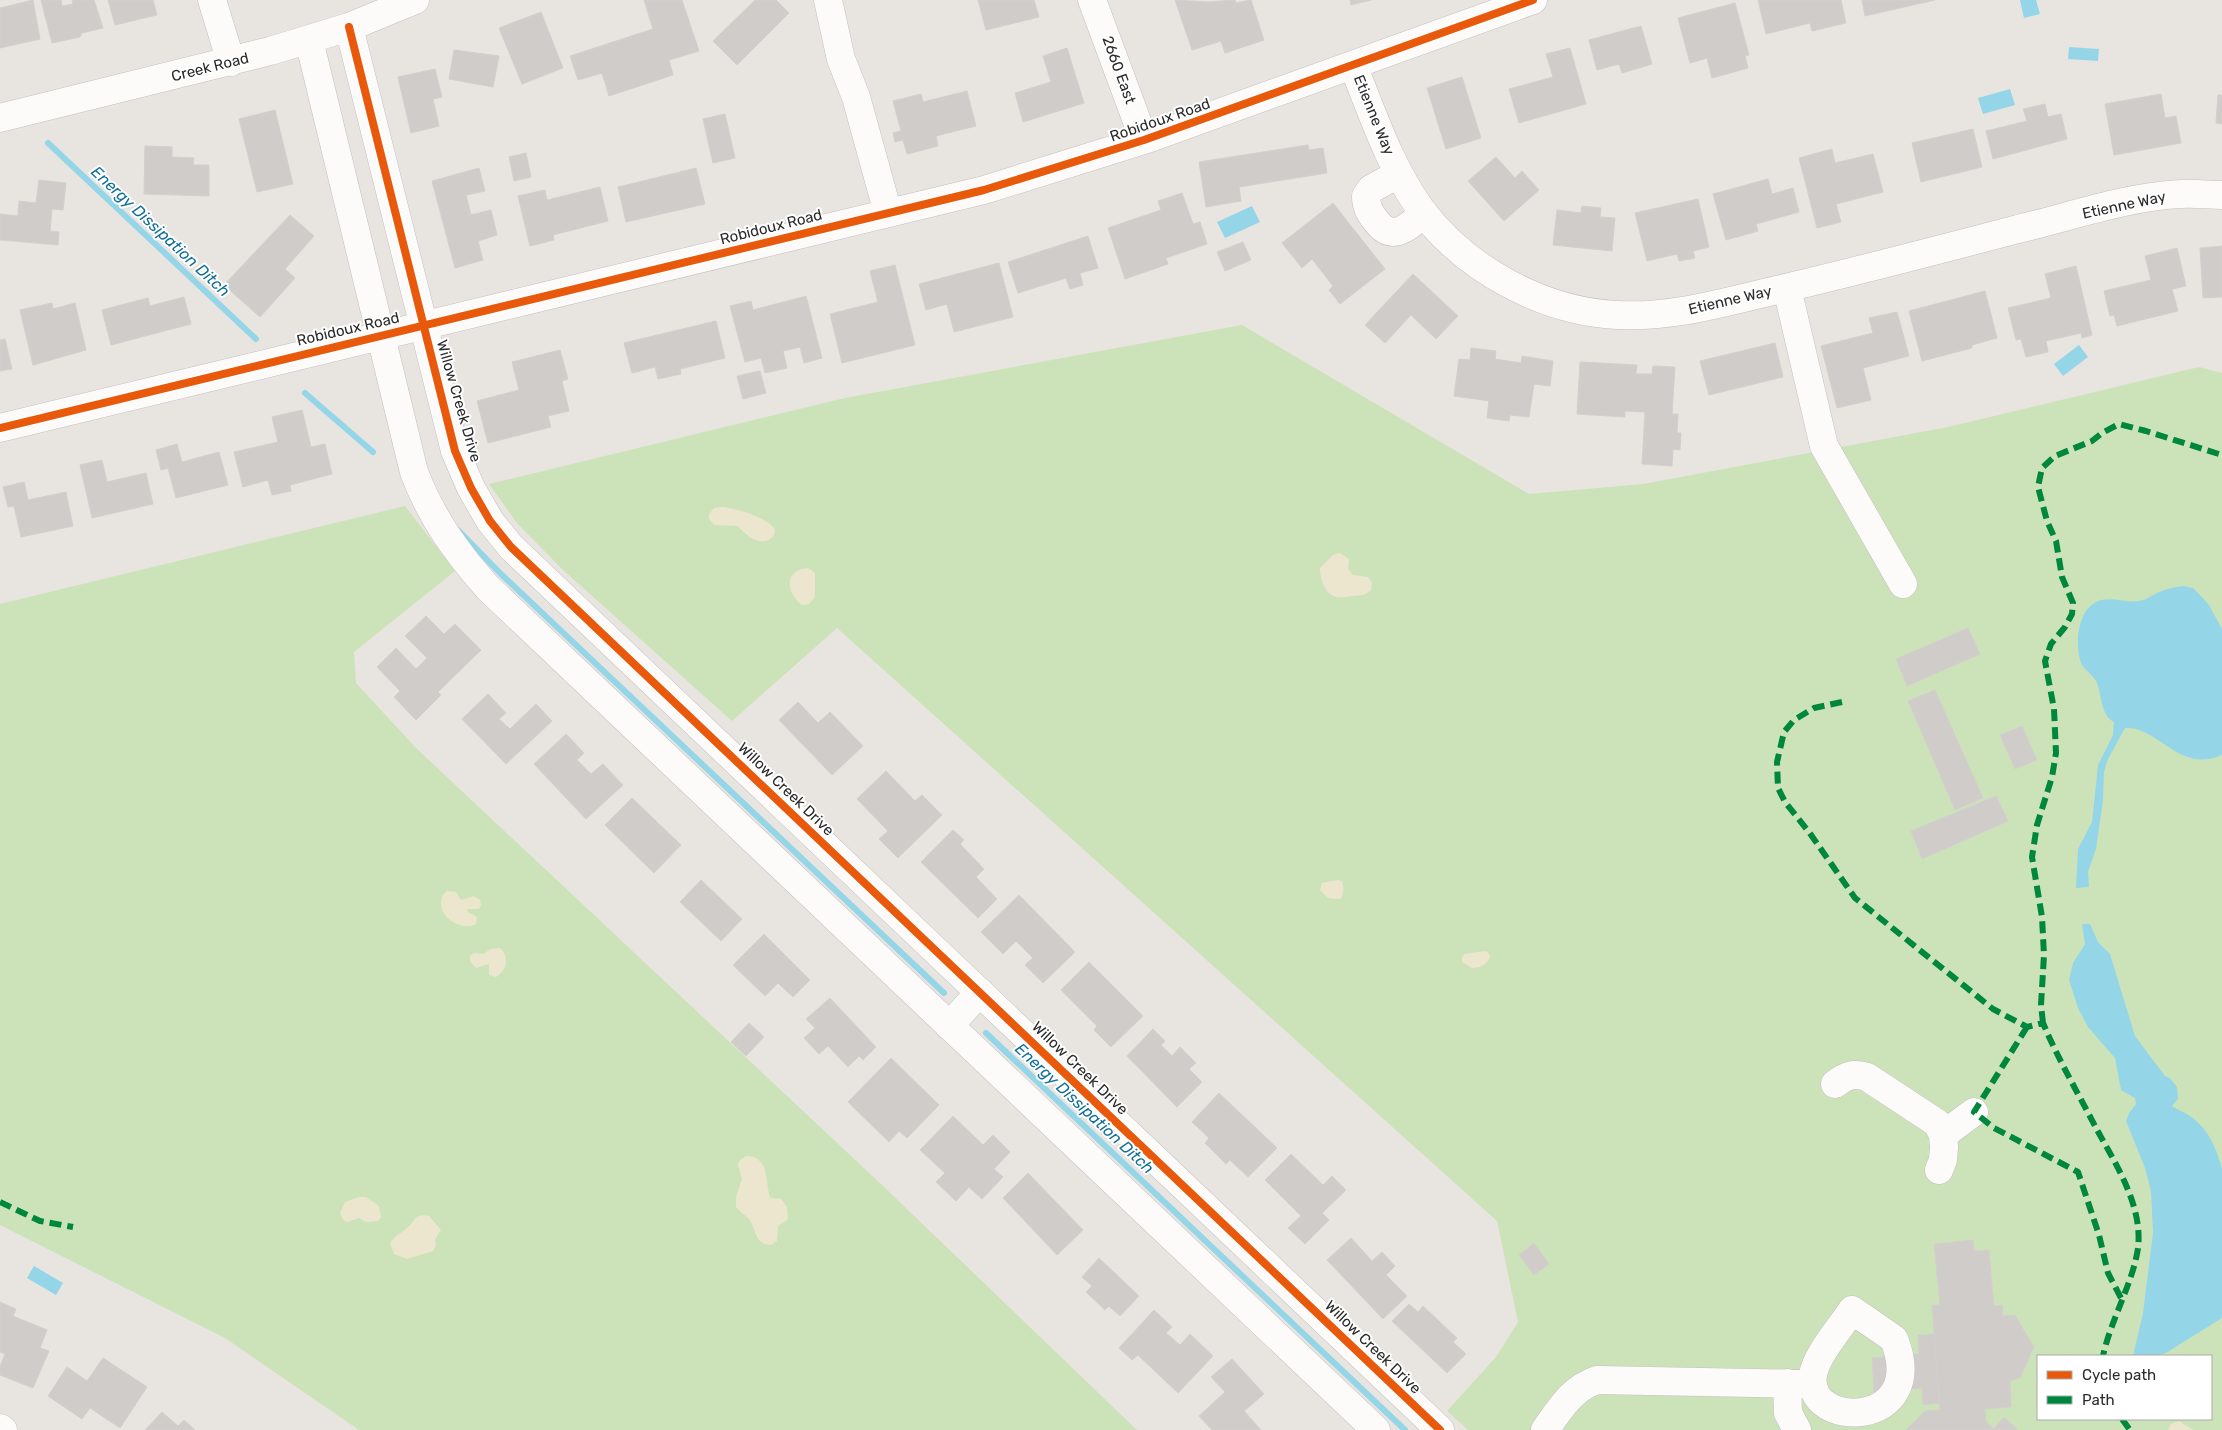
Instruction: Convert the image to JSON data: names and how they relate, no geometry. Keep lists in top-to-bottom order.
{
  "streets": {
    "street": [
      "Creek Road",
      "2660 East",
      "Etienne Way",
      "Robidoux Road",
      "Willow Creek Drive"
    ]
  },
  "crossings": [
    ["Creek Road", "Willow Creek Drive"],
    ["2660 East", "Robidoux Road"],
    ["Etienne Way", "Robidoux Road"],
    ["Robidoux Road", "Willow Creek Drive"]
  ],
  "water": ["Energy Dissipation Ditch"],
  "legend": ["Cycle path", "Path"]
}
